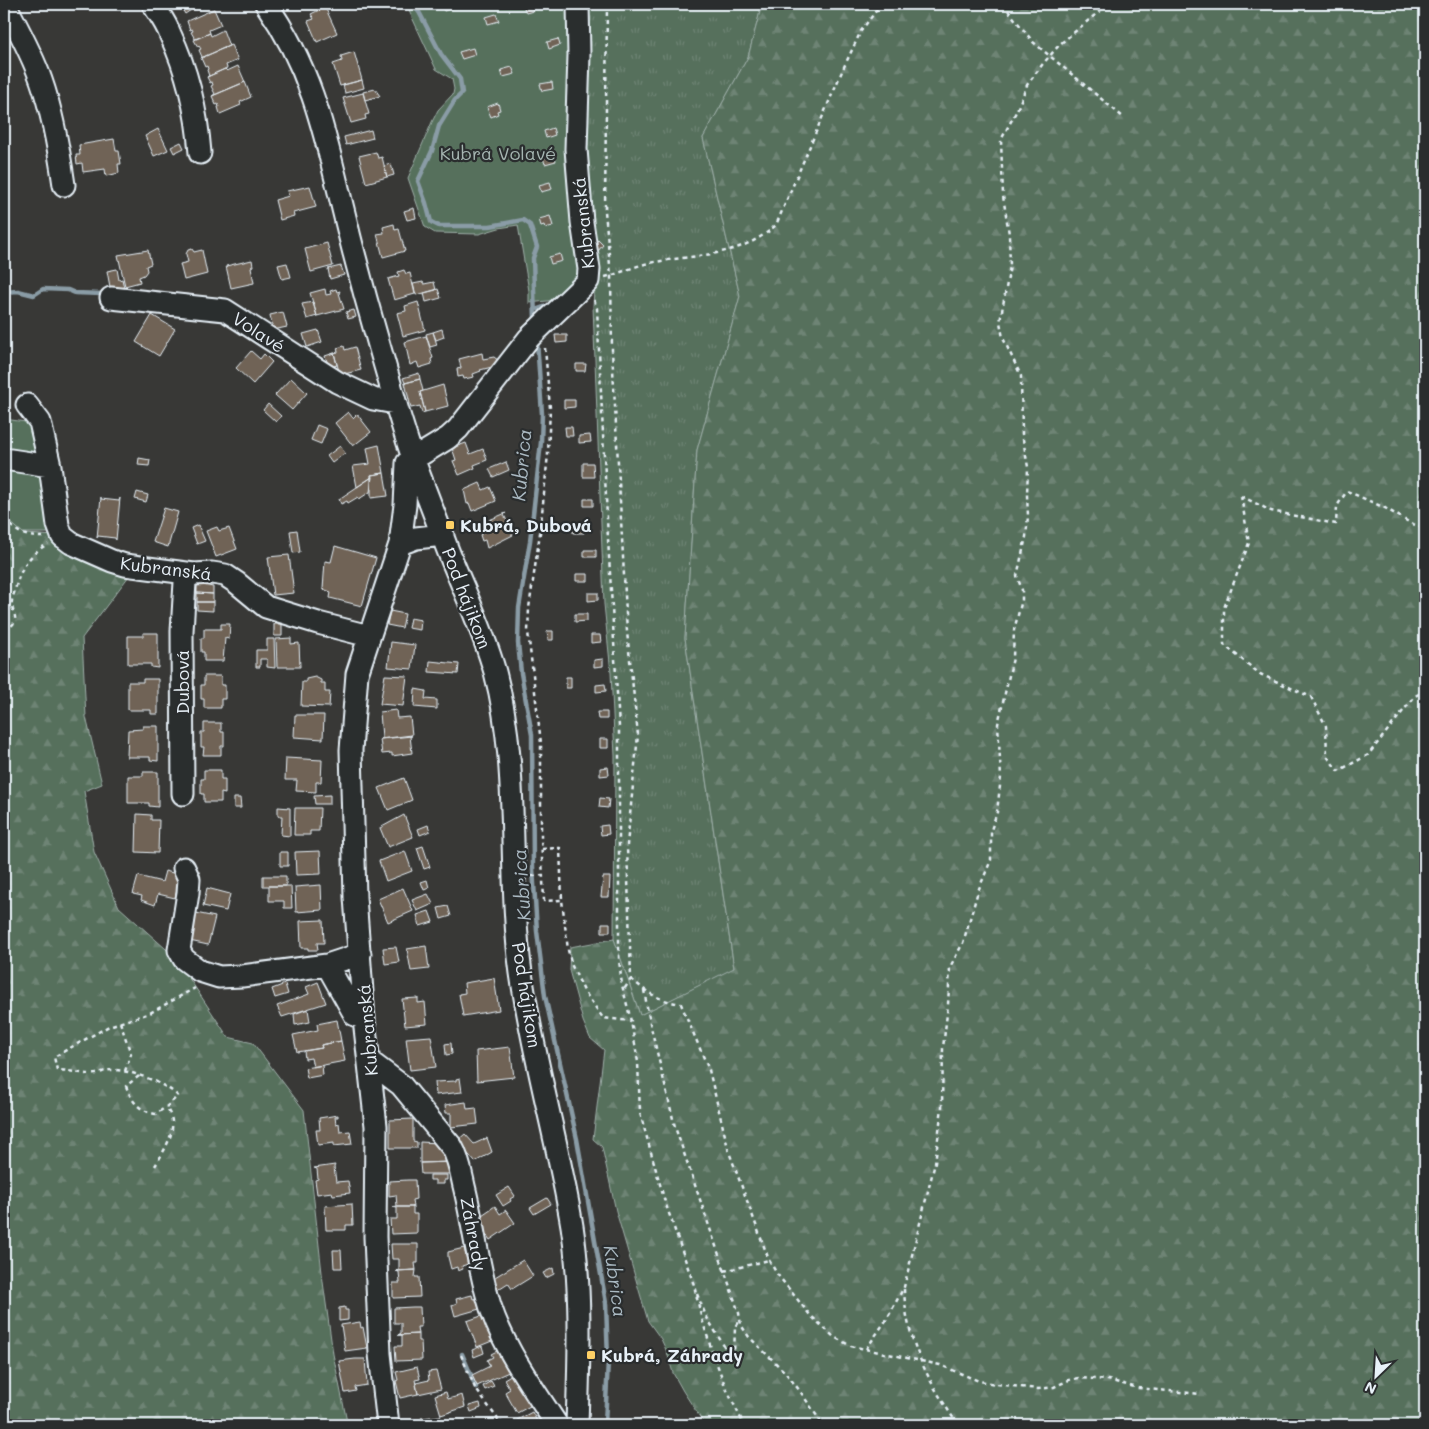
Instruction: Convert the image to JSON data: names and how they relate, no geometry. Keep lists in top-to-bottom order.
{
  "streets": {
    "street": [
      "Kubranská",
      "Volavé",
      "Pod hájikom",
      "Dubová",
      "Záhrady"
    ]
  },
  "crossings": [
    ["Kubranská", "Pod hájikom"],
    ["Kubranská", "Dubová"],
    ["Kubranská", "Záhrady"]
  ],
  "water": ["Kubrica"],
  "parks": ["Kubrá Volavé"],
  "places": {
    "transit": ["Kubrá, Dubová", "Kubrá, Záhrady"]
  },
  "north": "bottom left"
}
